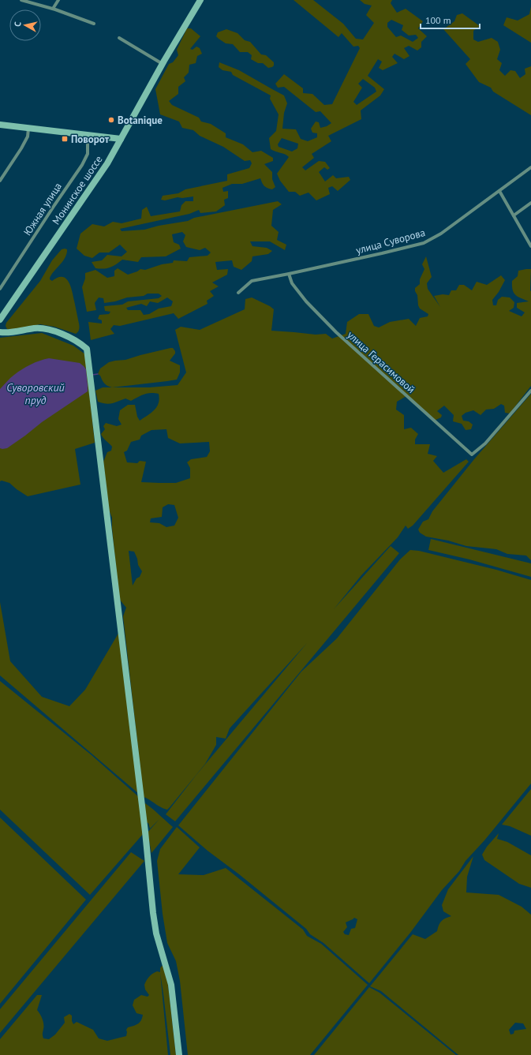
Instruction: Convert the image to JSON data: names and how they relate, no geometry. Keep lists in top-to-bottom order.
{
  "streets": {
    "street": [
      "Монинское шоссе",
      "Южная улица",
      "улица Суворова",
      "улица Герасимовой"
    ]
  },
  "crossings": [
    ["улица Суворова", "улица Герасимовой"]
  ],
  "water": ["Суворовский пруд"],
  "places": {
    "other": ["Botanique"],
    "transit": ["Поворот"]
  },
  "scale_bar": "100 m",
  "north": "left"
}
